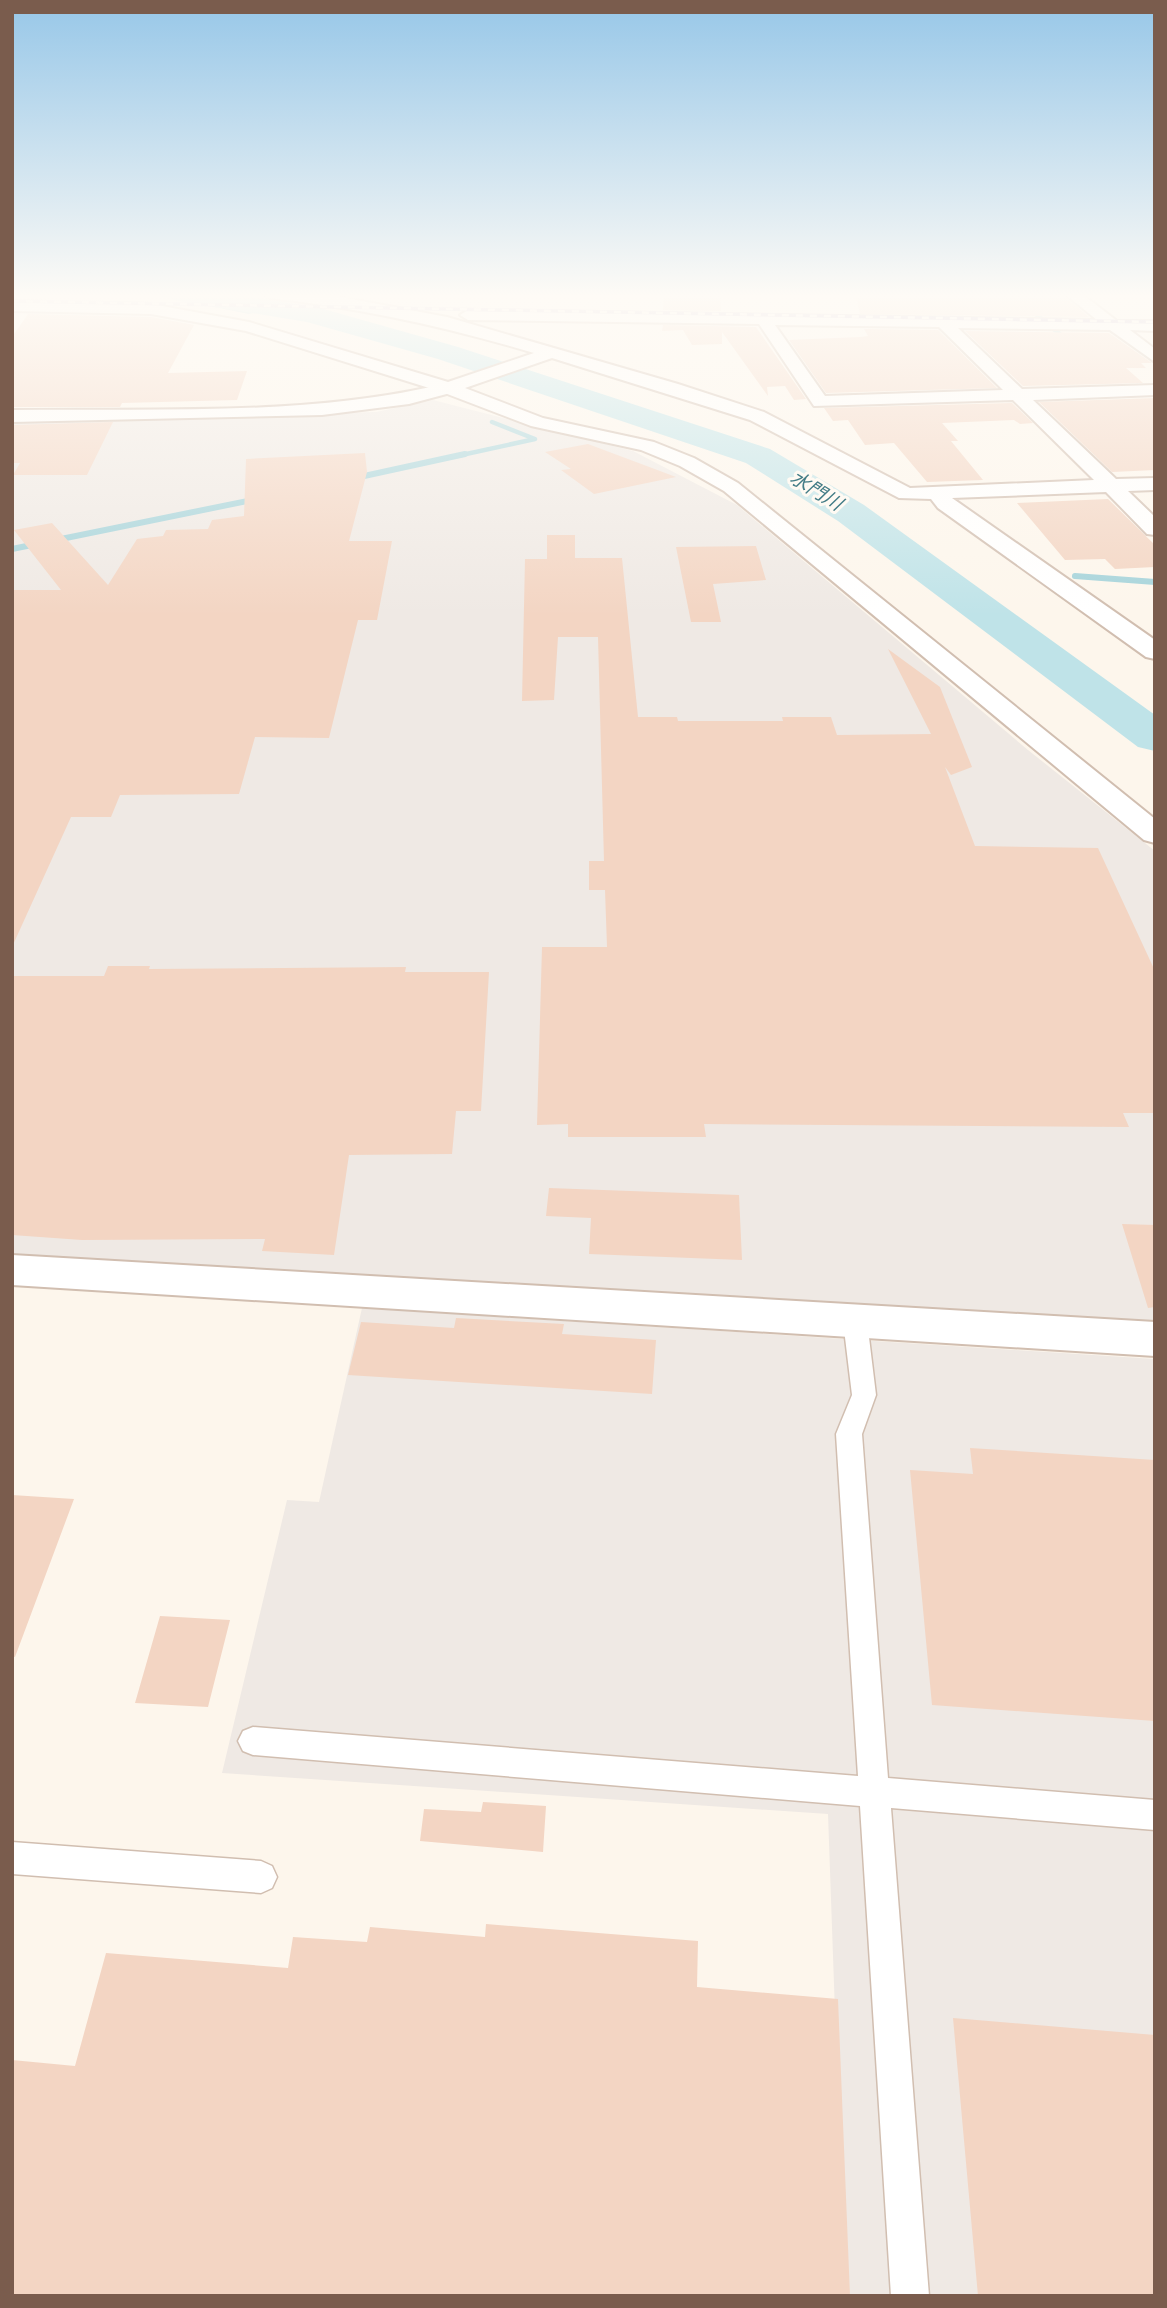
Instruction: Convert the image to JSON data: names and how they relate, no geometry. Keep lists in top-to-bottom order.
{
  "water": ["水門川"]
}
